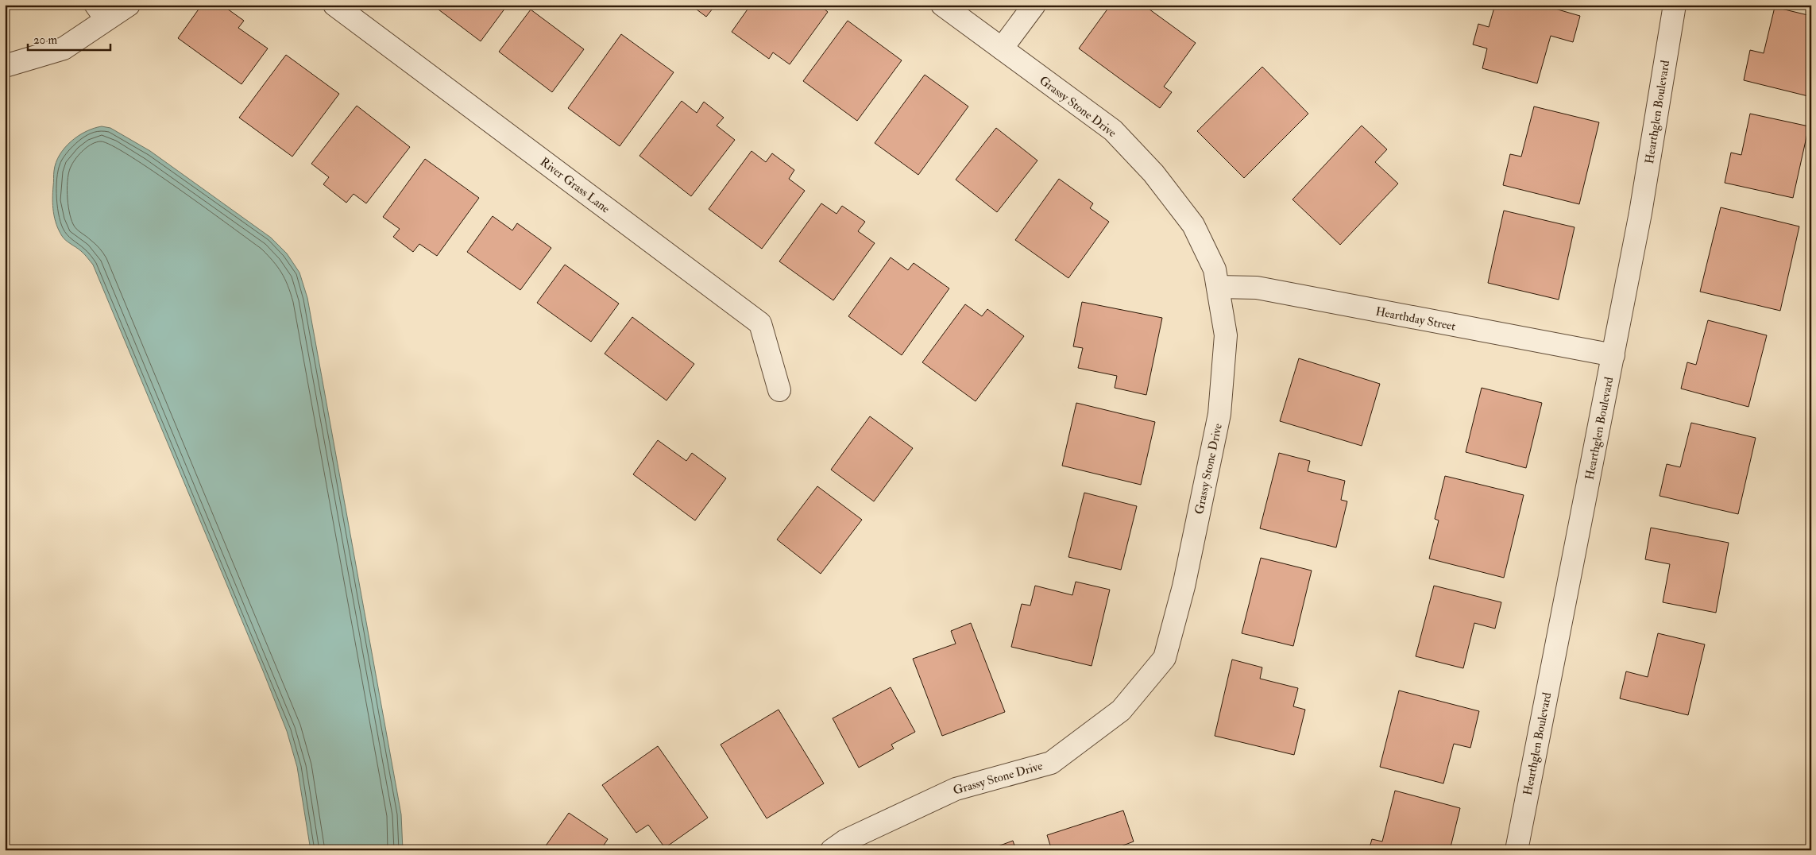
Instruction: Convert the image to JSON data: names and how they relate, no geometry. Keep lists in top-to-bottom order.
{
  "streets": {
    "street": [
      "Grassy Stone Drive",
      "Hearthglen Boulevard",
      "River Grass Lane",
      "Hearthday Street"
    ]
  },
  "crossings": [
    ["Grassy Stone Drive", "Hearthday Street"],
    ["Hearthglen Boulevard", "Hearthday Street"]
  ],
  "scale_bar": "20 m"
}
